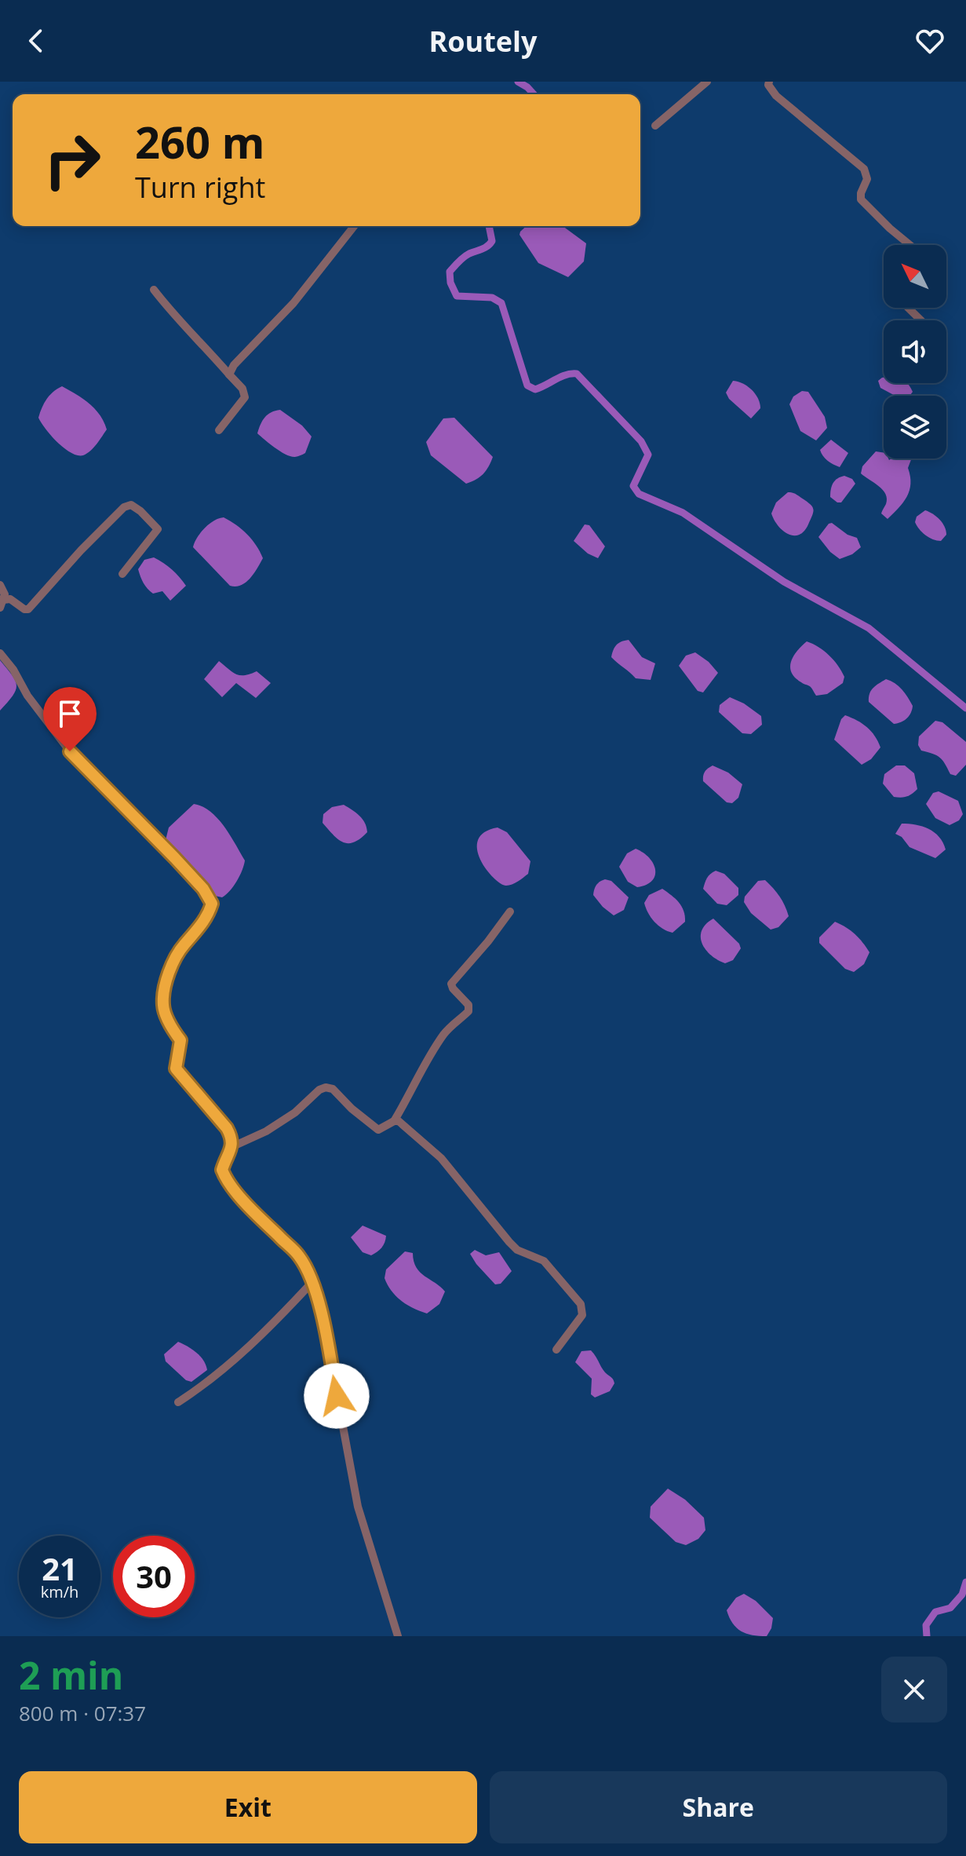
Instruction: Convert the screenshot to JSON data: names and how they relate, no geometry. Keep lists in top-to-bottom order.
{
  "north": "top left",
  "page": {
    "header": "Routely",
    "turn": ["260 m", "Turn right"],
    "speed": "21 km/h",
    "limit": "30",
    "heading": ["2 min", "800 m · 07:37"],
    "buttons": ["Exit", "Share"]
  }
}
